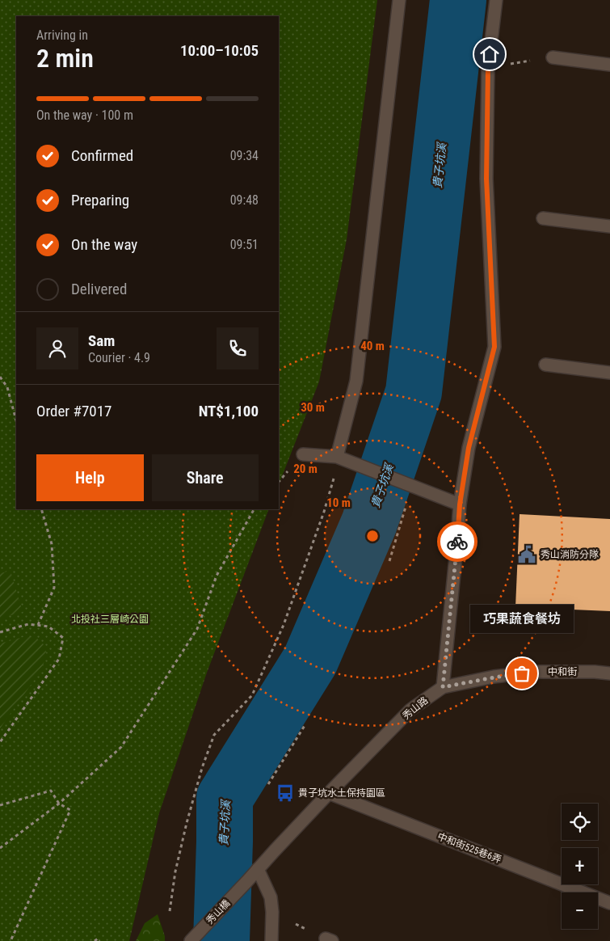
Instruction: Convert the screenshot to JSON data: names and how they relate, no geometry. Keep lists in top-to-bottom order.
{
  "streets": {
    "street": [
      "中和街",
      "秀山路",
      "中和街525巷6弄",
      "秀山橋"
    ]
  },
  "crossings": [
    ["中和街", "秀山路"],
    ["秀山路", "中和街525巷6弄"],
    ["秀山路", "秀山橋"]
  ],
  "water": ["貴子坑溪"],
  "parks": ["北投社三層崎公園"],
  "places": {
    "public building": ["秀山消防分隊"],
    "other": ["巧果蔬食餐坊"],
    "bus stop": ["貴子坑水土保持園區"]
  },
  "page": {
    "heading": ["2 min", "Arriving in", "10:00–10:05"],
    "panel": [
      "Sam",
      "Courier · 4.9",
      "Order #7017",
      "NT$1,100"
    ],
    "bar": "On the way · 100 m",
    "list": [
      ["Confirmed", "09:34"],
      ["Preparing", "09:48"],
      ["On the way", "09:51"],
      "Delivered"
    ],
    "buttons": ["Help", "Share"],
    "bubble": "巧果蔬食餐坊",
    "map_buttons": ["+", "−"]
  },
  "rings": [
    "40 m",
    "30 m",
    "20 m",
    "10 m"
  ]
}
